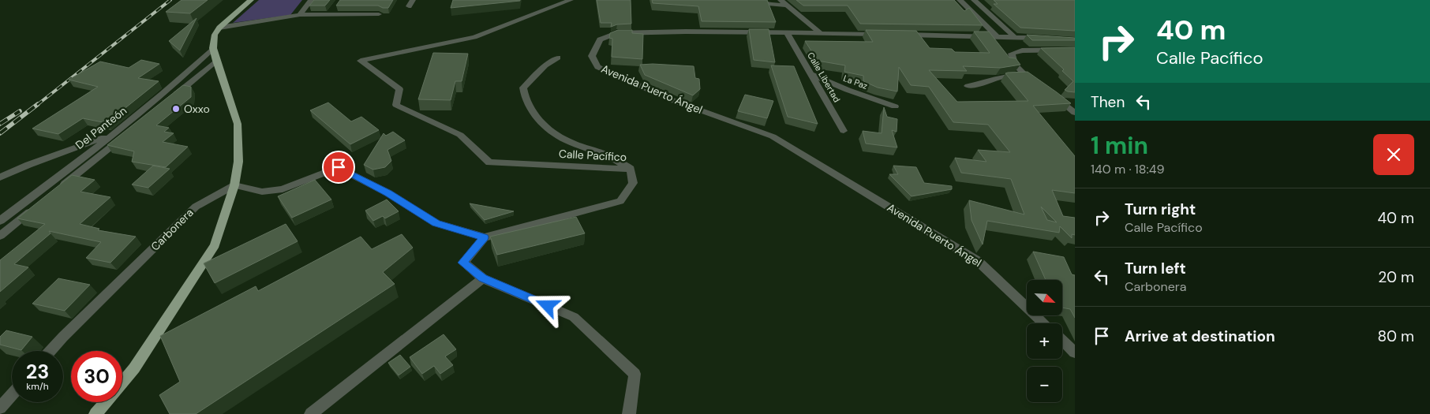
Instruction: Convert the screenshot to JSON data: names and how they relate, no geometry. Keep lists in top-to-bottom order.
{
  "streets": {
    "street": [
      "Calle Libertad",
      "La Paz",
      "Avenida Puerto Ángel",
      "Del Panteón",
      "Calle Pacífico",
      "Carbonera"
    ]
  },
  "crossings": [
    ["Calle Libertad", "La Paz"],
    ["Calle Libertad", "Avenida Puerto Ángel"]
  ],
  "places": ["Oxxo"],
  "north": "bottom right",
  "page": {
    "turn": ["40 m", "Calle Pacífico"],
    "then": "Then",
    "heading": ["1 min", "140 m · 18:49"],
    "list": [
      {
        "name": "Turn right",
        "note": "Calle Pacífico",
        "value": "40 m"
      },
      {
        "name": "Turn left",
        "note": "Carbonera",
        "value": "20 m"
      },
      {
        "name": "Arrive at destination",
        "value": "80 m"
      }
    ],
    "map_buttons": ["+", "−"],
    "speed": "23 km/h",
    "limit": "30"
  }
}
